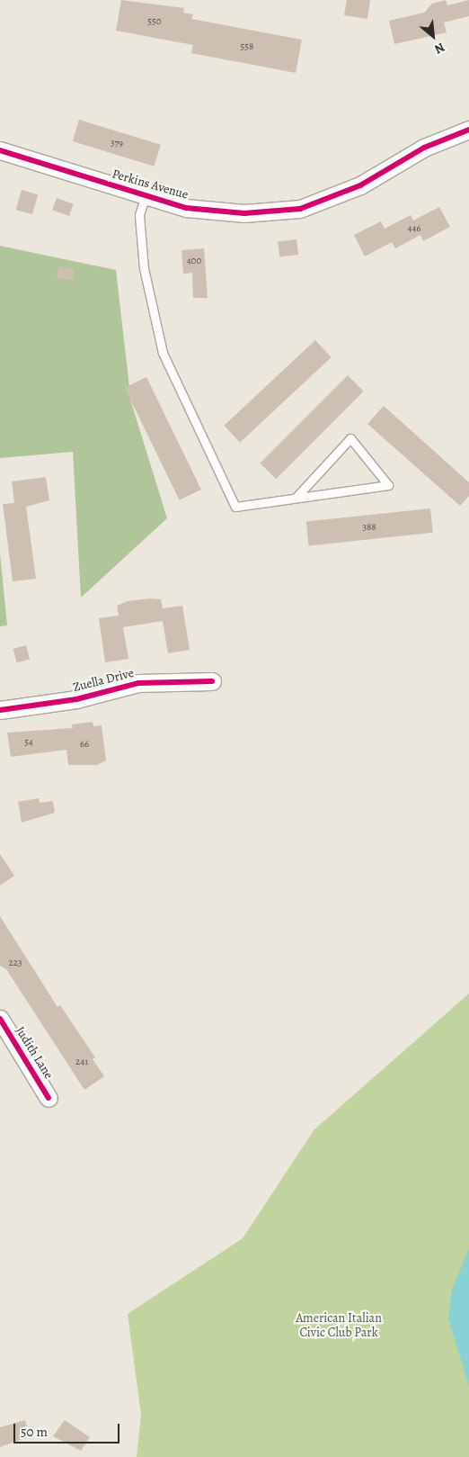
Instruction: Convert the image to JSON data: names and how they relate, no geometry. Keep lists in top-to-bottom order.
{
  "streets": {
    "street": ["Perkins Avenue", "Zuella Drive", "Judith Lane"]
  },
  "parks": ["American Italian Civic Club Park"],
  "house_numbers": [
    "550",
    "558",
    "379",
    "446",
    "400",
    "388",
    "54",
    "66",
    "223",
    "241"
  ],
  "scale_bar": "50 m",
  "north": "bottom right"
}
